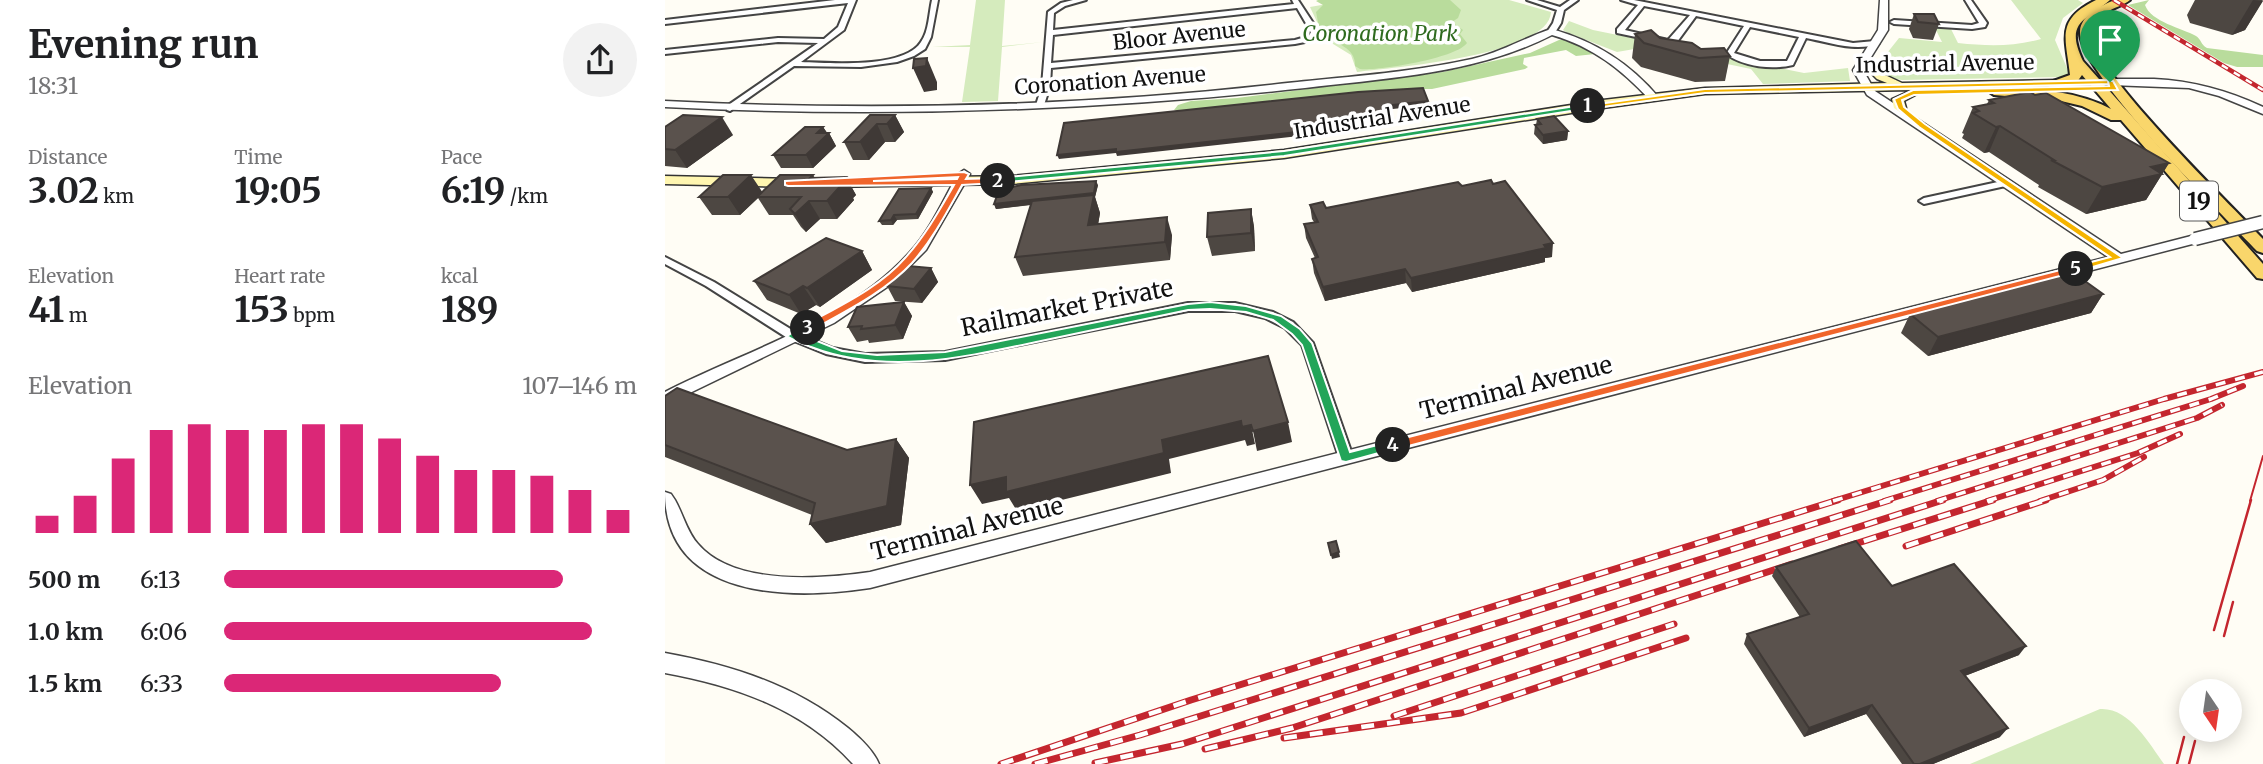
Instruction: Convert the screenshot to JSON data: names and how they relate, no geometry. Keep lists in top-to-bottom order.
{
  "streets": {
    "main road": ["Industrial Avenue", "19"],
    "street": [
      "Bloor Avenue",
      "Coronation Avenue",
      "Railmarket Private",
      "Terminal Avenue"
    ]
  },
  "crossings": [
    ["Industrial Avenue", "19"],
    ["Railmarket Private", "Terminal Avenue"]
  ],
  "parks": ["Coronation Park"],
  "north": "bottom",
  "page": {
    "heading": ["Evening run", "18:31"],
    "pins": [
      "1",
      "2",
      "5",
      "3",
      "4"
    ],
    "stats": [
      ["Distance", "3.02 km"],
      ["Time", "19:05"],
      ["Pace", "6:19 /km"],
      ["Elevation", "41 m"],
      ["Heart rate", "153 bpm"],
      ["kcal", "189"]
    ],
    "chart": ["Elevation", "107–146 m"],
    "list": [
      {
        "name": "500 m",
        "note": "6:13"
      },
      {
        "name": "1.0 km",
        "note": "6:06"
      },
      {
        "name": "1.5 km",
        "note": "6:33"
      }
    ]
  }
}
